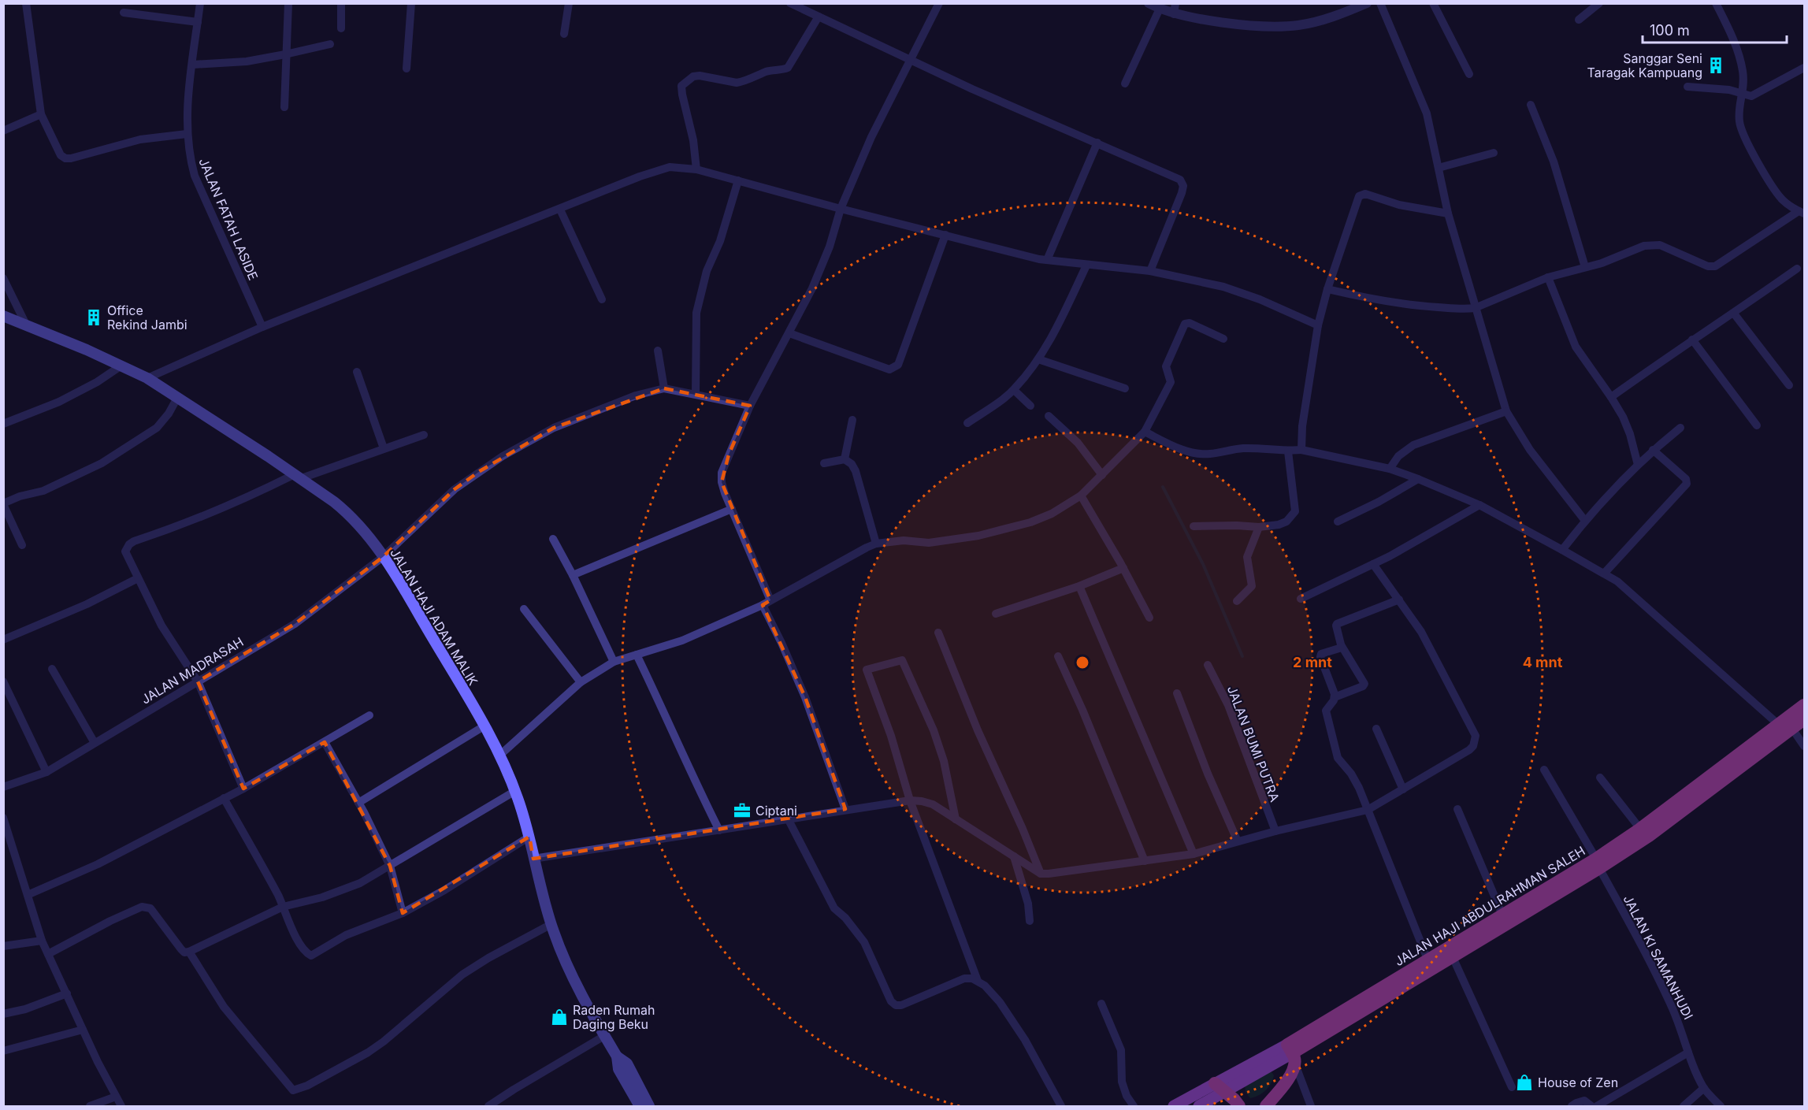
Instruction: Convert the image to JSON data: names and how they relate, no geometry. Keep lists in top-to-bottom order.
{
  "streets": {
    "highway": ["JALAN HAJI ABDULRAHMAN SALEH"],
    "main road": ["JALAN HAJI ADAM MALIK"],
    "street": [
      "JALAN FATAH LASIDE",
      "JALAN MADRASAH",
      "JALAN BUMI PUTRA",
      "JALAN KI SAMANHUDI"
    ]
  },
  "crossings": [
    ["JALAN HAJI ADAM MALIK", "JALAN MADRASAH"],
    ["JALAN HAJI ABDULRAHMAN SALEH", "JALAN KI SAMANHUDI"]
  ],
  "places": {
    "building": ["Sanggar Seni Taragak Kampuang", "Office Rekind Jambi"],
    "office": ["Ciptani"],
    "shop": ["Raden Rumah Daging Beku", "House of Zen"]
  },
  "scale_bar": "100 m",
  "rings": ["2 mnt", "4 mnt"]
}
